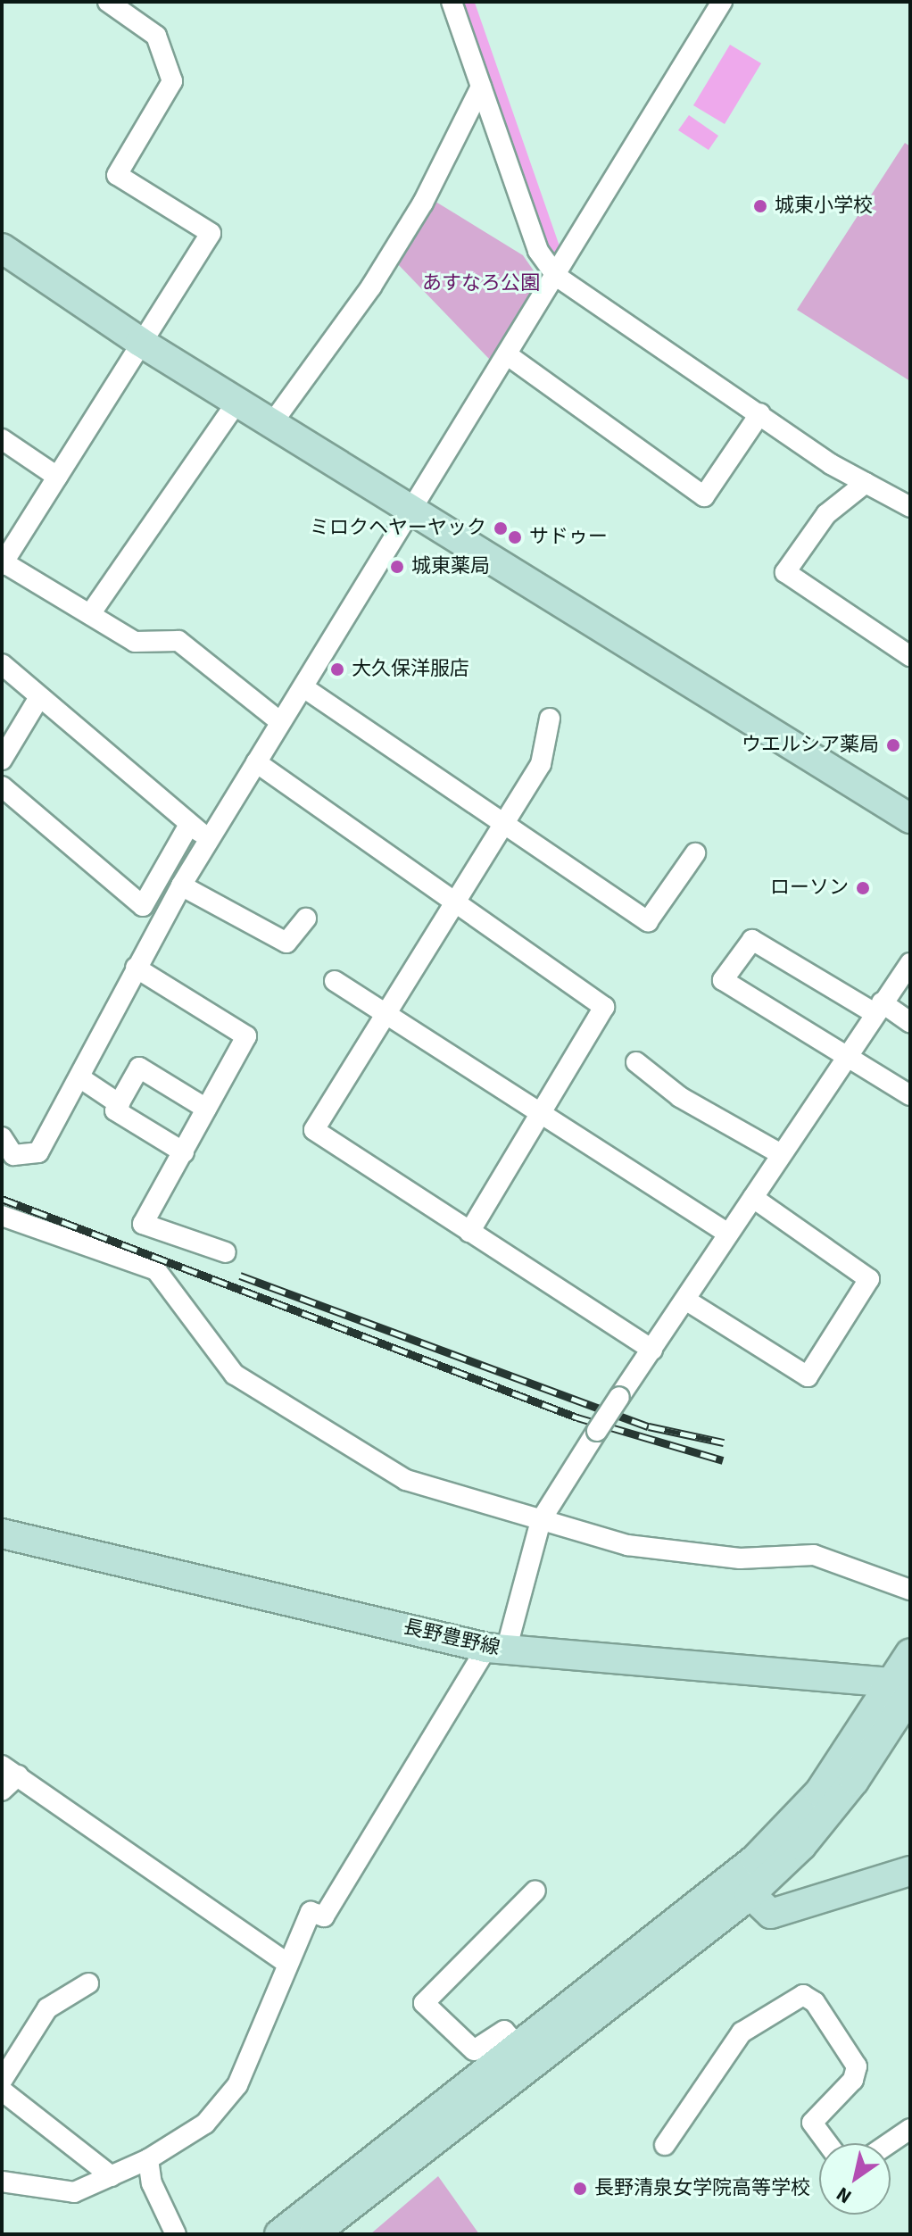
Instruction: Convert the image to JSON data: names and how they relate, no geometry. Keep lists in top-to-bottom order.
{
  "streets": {
    "street": ["長野豊野線"]
  },
  "parks": ["あすなろ公園"],
  "places": [
    "城東小学校",
    "ミロクヘヤーヤック",
    "サドゥー",
    "城東薬局",
    "大久保洋服店",
    "ウエルシア薬局",
    "ローソン",
    "長野清泉女学院高等学校"
  ],
  "north": "bottom left"
}
